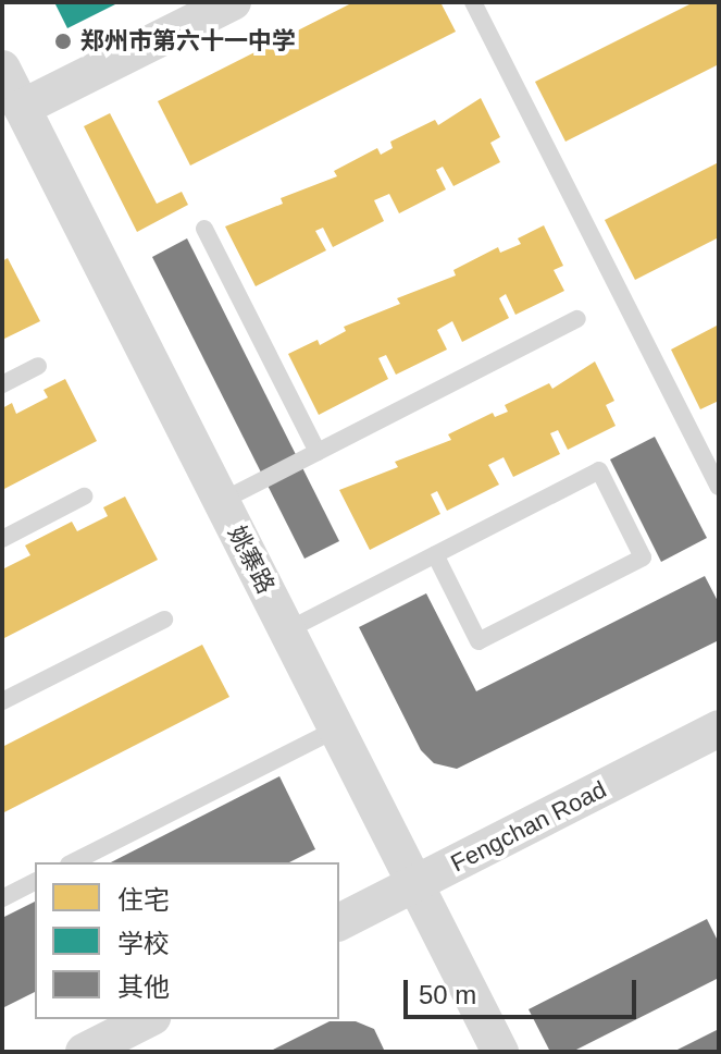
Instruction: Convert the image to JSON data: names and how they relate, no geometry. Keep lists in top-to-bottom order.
{
  "streets": {
    "street": ["姚寨路", "Fengchan Road"]
  },
  "crossings": [
    ["姚寨路", "Fengchan Road"]
  ],
  "places": ["郑州市第六十一中学"],
  "legend": ["住宅", "学校", "其他"],
  "scale_bar": "50 m"
}
